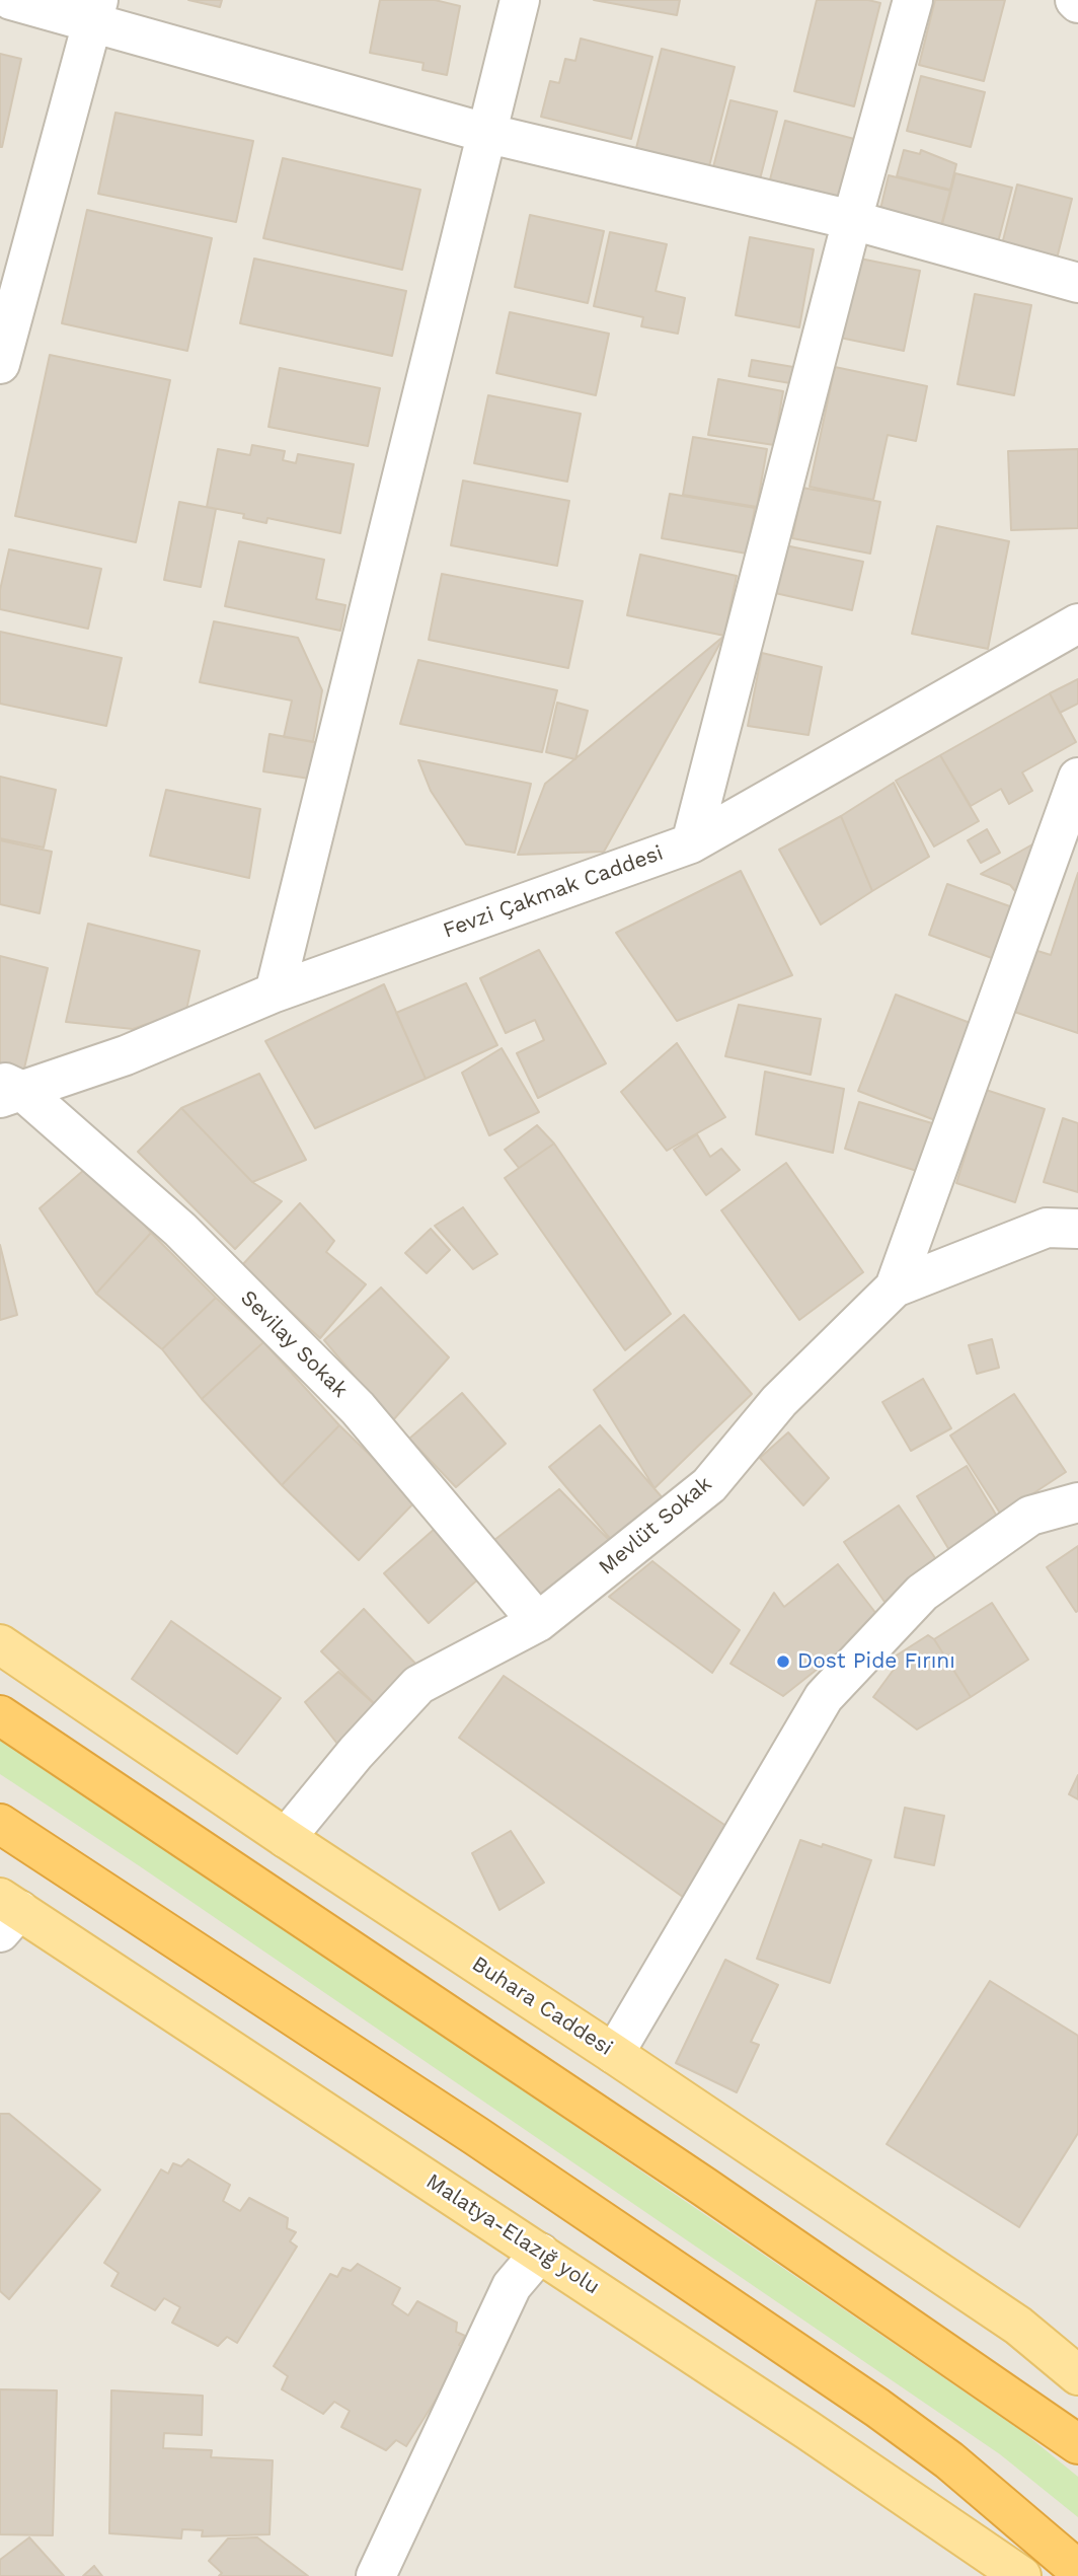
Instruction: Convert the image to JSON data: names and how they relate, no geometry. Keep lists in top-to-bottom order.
{
  "streets": {
    "main road": ["Buhara Caddesi", "Malatya-Elazığ yolu"],
    "street": ["Fevzi Çakmak Caddesi", "Sevilay Sokak", "Mevlüt Sokak"]
  },
  "crossings": [
    ["Fevzi Çakmak Caddesi", "Sevilay Sokak"],
    ["Sevilay Sokak", "Mevlüt Sokak"],
    ["Mevlüt Sokak", "Buhara Caddesi"]
  ],
  "places": ["Dost Pide Fırını"]
}
